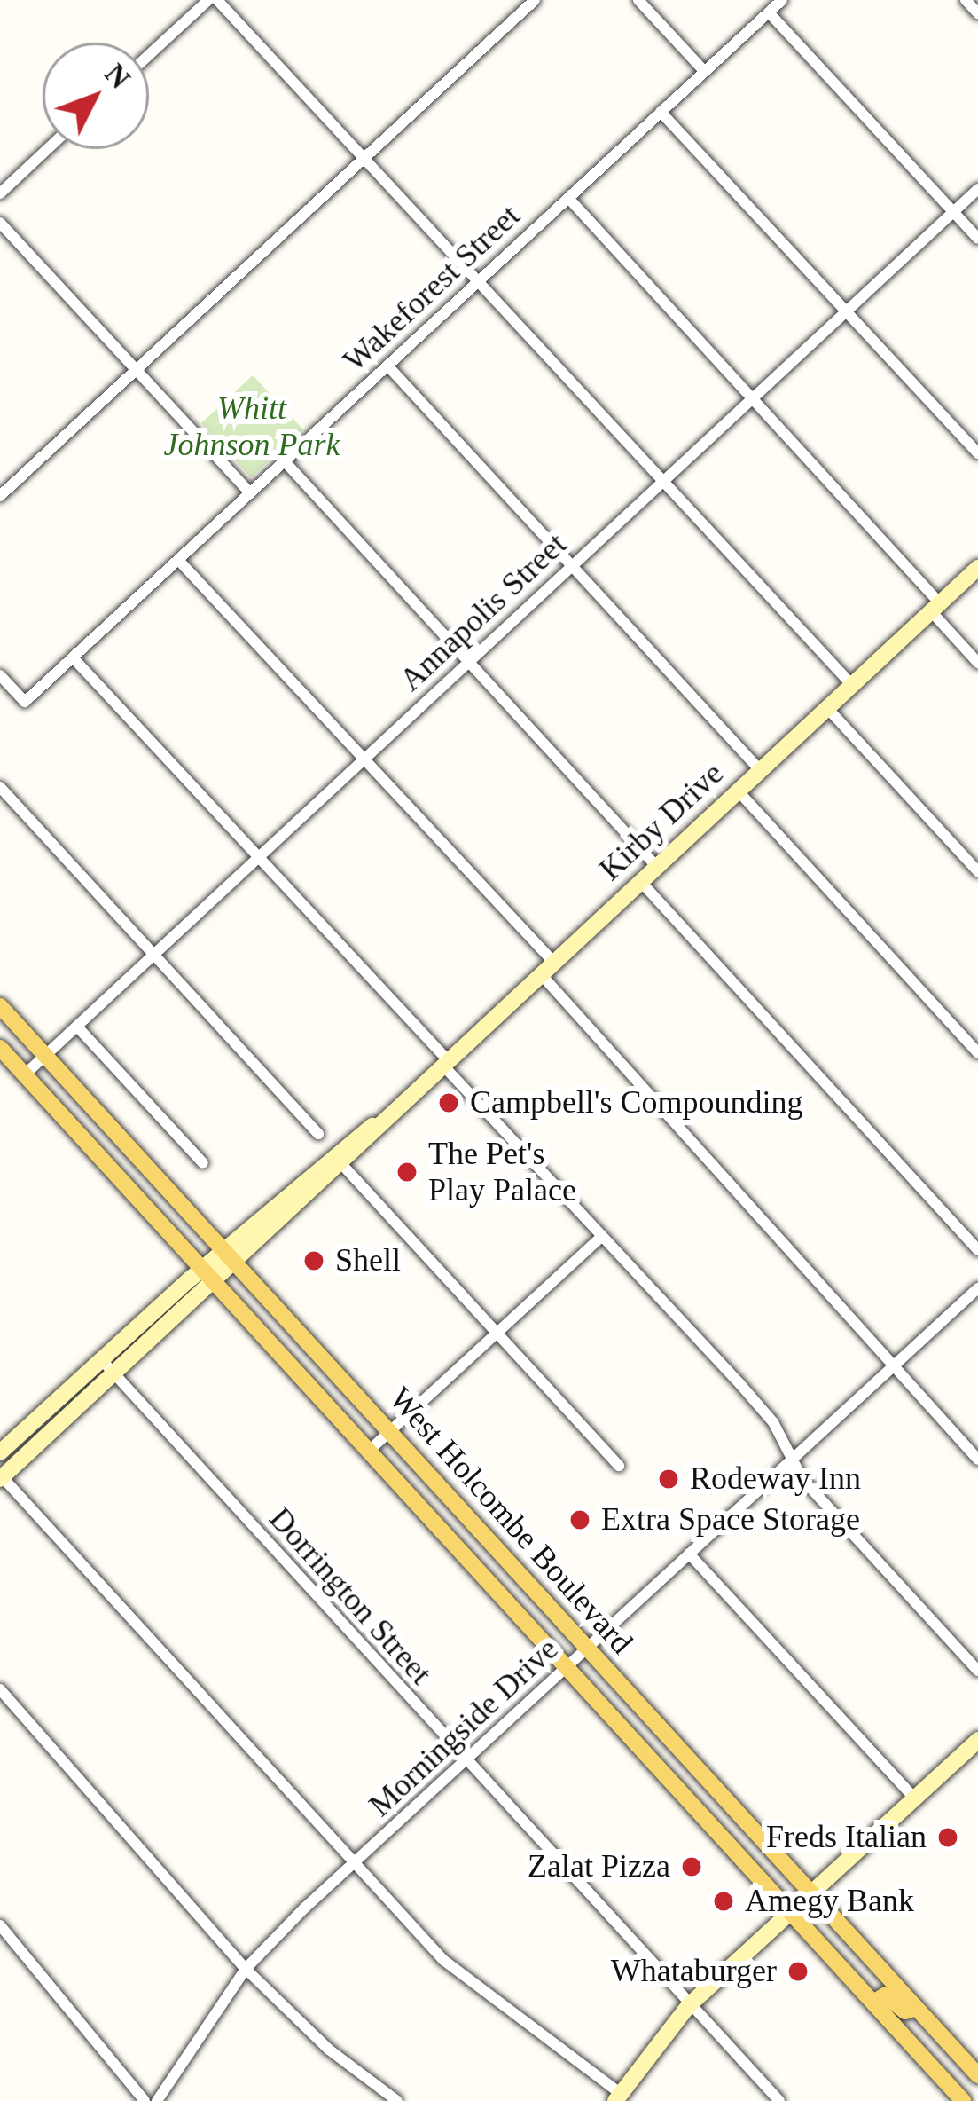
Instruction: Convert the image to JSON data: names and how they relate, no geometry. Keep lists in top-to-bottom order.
{
  "streets": {
    "main road": ["Kirby Drive", "West Holcombe Boulevard"],
    "street": [
      "Wakeforest Street",
      "Annapolis Street",
      "Dorrington Street",
      "Morningside Drive"
    ]
  },
  "crossings": [
    ["Annapolis Street", "West Holcombe Boulevard"],
    ["Kirby Drive", "West Holcombe Boulevard"],
    ["Kirby Drive", "Dorrington Street"],
    ["West Holcombe Boulevard", "Morningside Drive"],
    ["Dorrington Street", "Morningside Drive"]
  ],
  "parks": ["Whitt Johnson Park"],
  "places": [
    "Campbell's Compounding",
    "The Pet's Play Palace",
    "Shell",
    "Rodeway Inn",
    "Extra Space Storage",
    "Freds Italian",
    "Zalat Pizza",
    "Amegy Bank",
    "Whataburger"
  ],
  "north": "top right"
}
